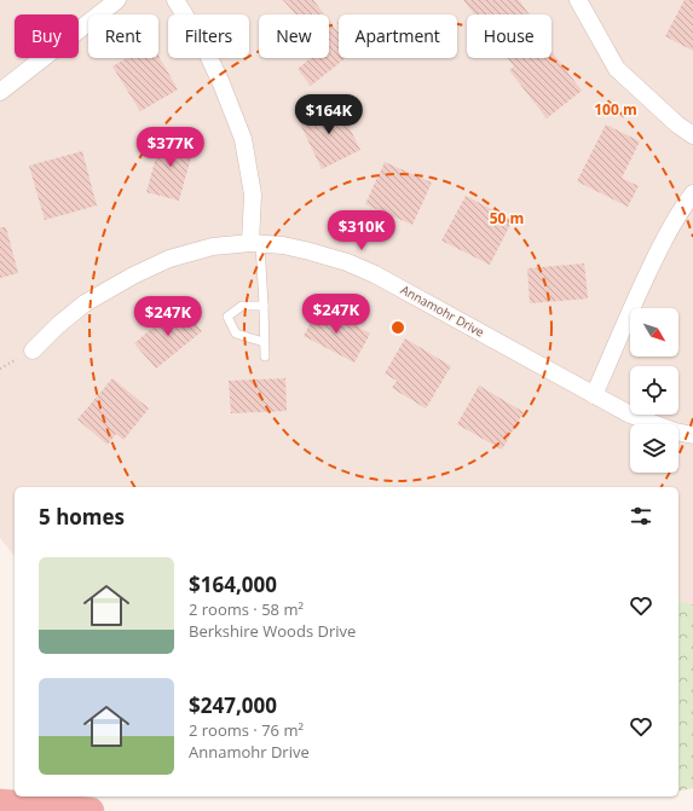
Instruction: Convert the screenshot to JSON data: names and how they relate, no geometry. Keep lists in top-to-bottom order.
{
  "streets": {
    "street": ["Annamohr Drive"]
  },
  "north": "bottom right",
  "page": {
    "chip": [
      "Buy",
      "Rent",
      "Filters",
      "New",
      "Apartment",
      "House"
    ],
    "price": [
      "$164K",
      "$377K",
      "$310K",
      "$247K",
      "$247K"
    ],
    "heading": "5 homes",
    "list": [
      {
        "name": "$164,000",
        "note": "2 rooms · 58 m² · Berkshire Woods Drive"
      },
      {
        "name": "$247,000",
        "note": "2 rooms · 76 m² · Annamohr Drive"
      }
    ]
  },
  "rings": ["100 m", "50 m"]
}
